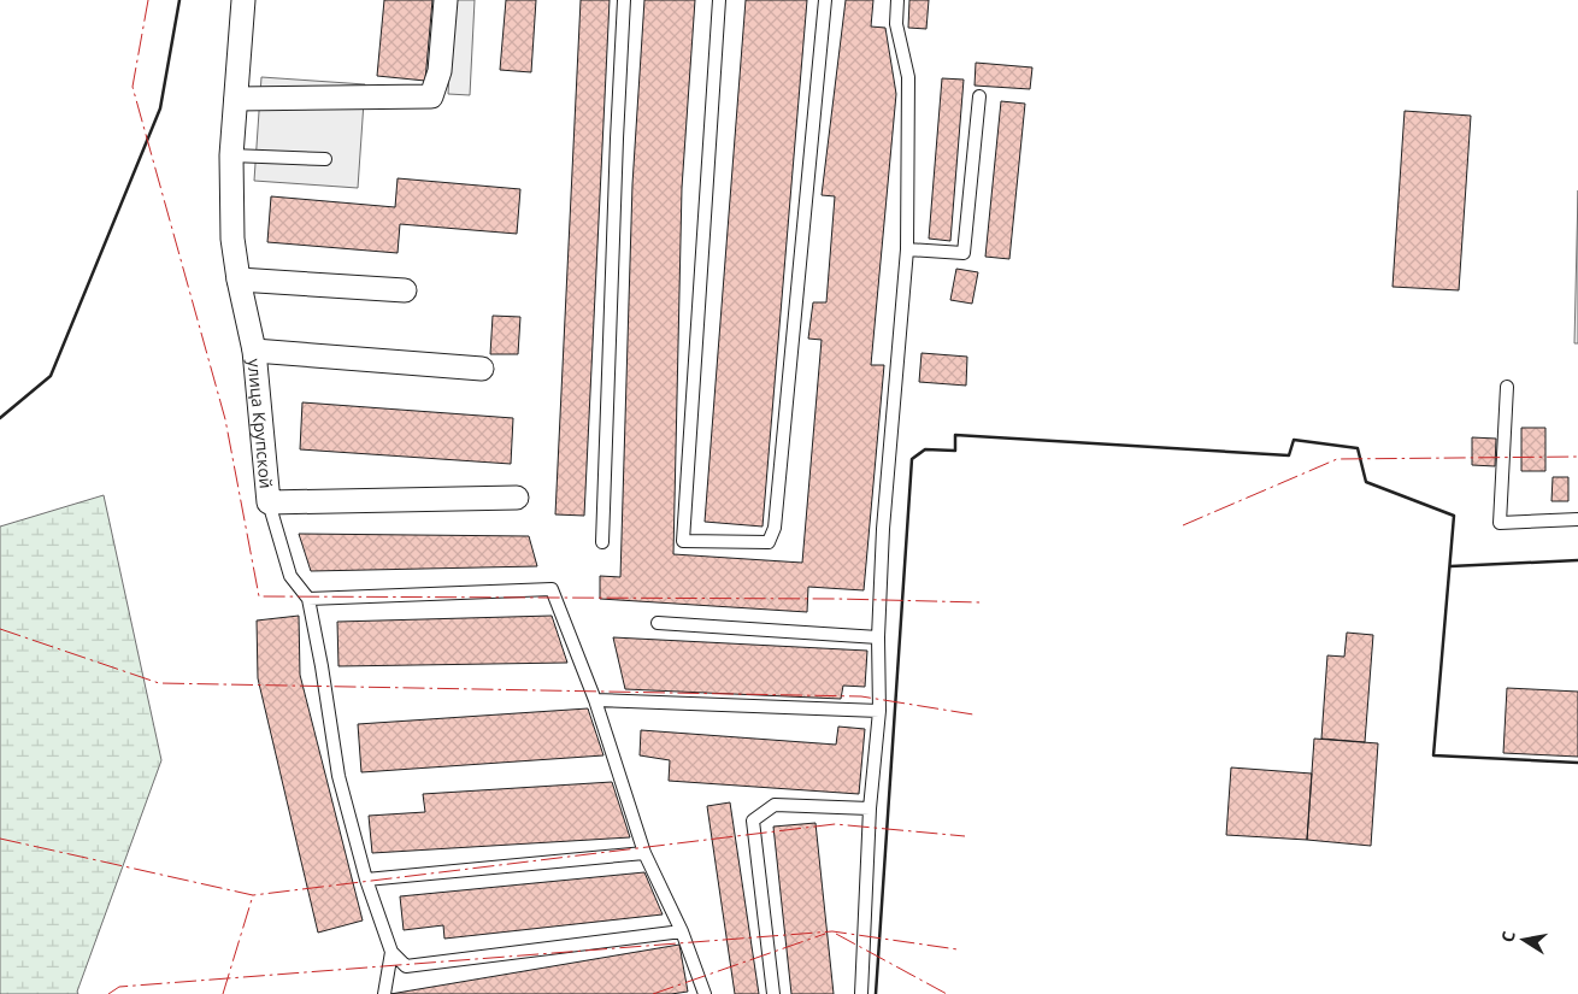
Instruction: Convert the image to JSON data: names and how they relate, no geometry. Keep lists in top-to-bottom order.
{
  "streets": {
    "street": ["улица Крупской"]
  },
  "north": "left"
}
